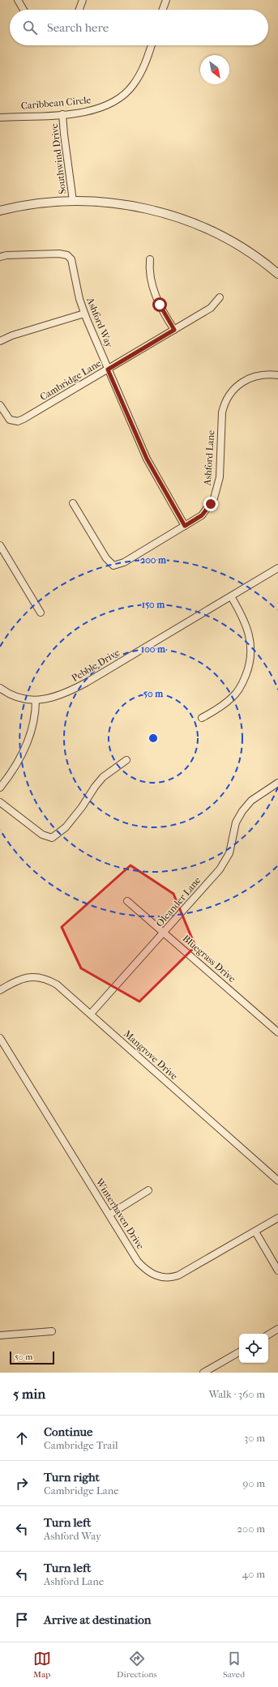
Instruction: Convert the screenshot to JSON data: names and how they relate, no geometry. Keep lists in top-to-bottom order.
{
  "streets": {
    "street": [
      "Caribbean Circle",
      "Southwind Drive",
      "Ashford Way",
      "Cambridge Lane",
      "Ashford Lane",
      "Pebble Drive",
      "Oleander Lane",
      "Bluegrass Drive",
      "Mangrove Drive",
      "Winterhaven Drive"
    ]
  },
  "crossings": [
    ["Caribbean Circle", "Southwind Drive"],
    ["Ashford Way", "Cambridge Lane"],
    ["Ashford Way", "Ashford Lane"],
    ["Oleander Lane", "Bluegrass Drive"],
    ["Oleander Lane", "Mangrove Drive"]
  ],
  "scale_bar": "50 m",
  "north": "bottom right",
  "page": {
    "search": "Search here",
    "scale": "50 m",
    "heading": ["5 min", "Walk · 360 m"],
    "list": [
      ["Continue", "Cambridge Trail", "30 m"],
      ["Turn right", "Cambridge Lane", "90 m"],
      ["Turn left", "Ashford Way", "200 m"],
      ["Turn left", "Ashford Lane", "40 m"],
      "Arrive at destination"
    ],
    "nav": ["Map", "Directions", "Saved"]
  },
  "rings": [
    "200 m",
    "150 m",
    "100 m",
    "50 m"
  ]
}
